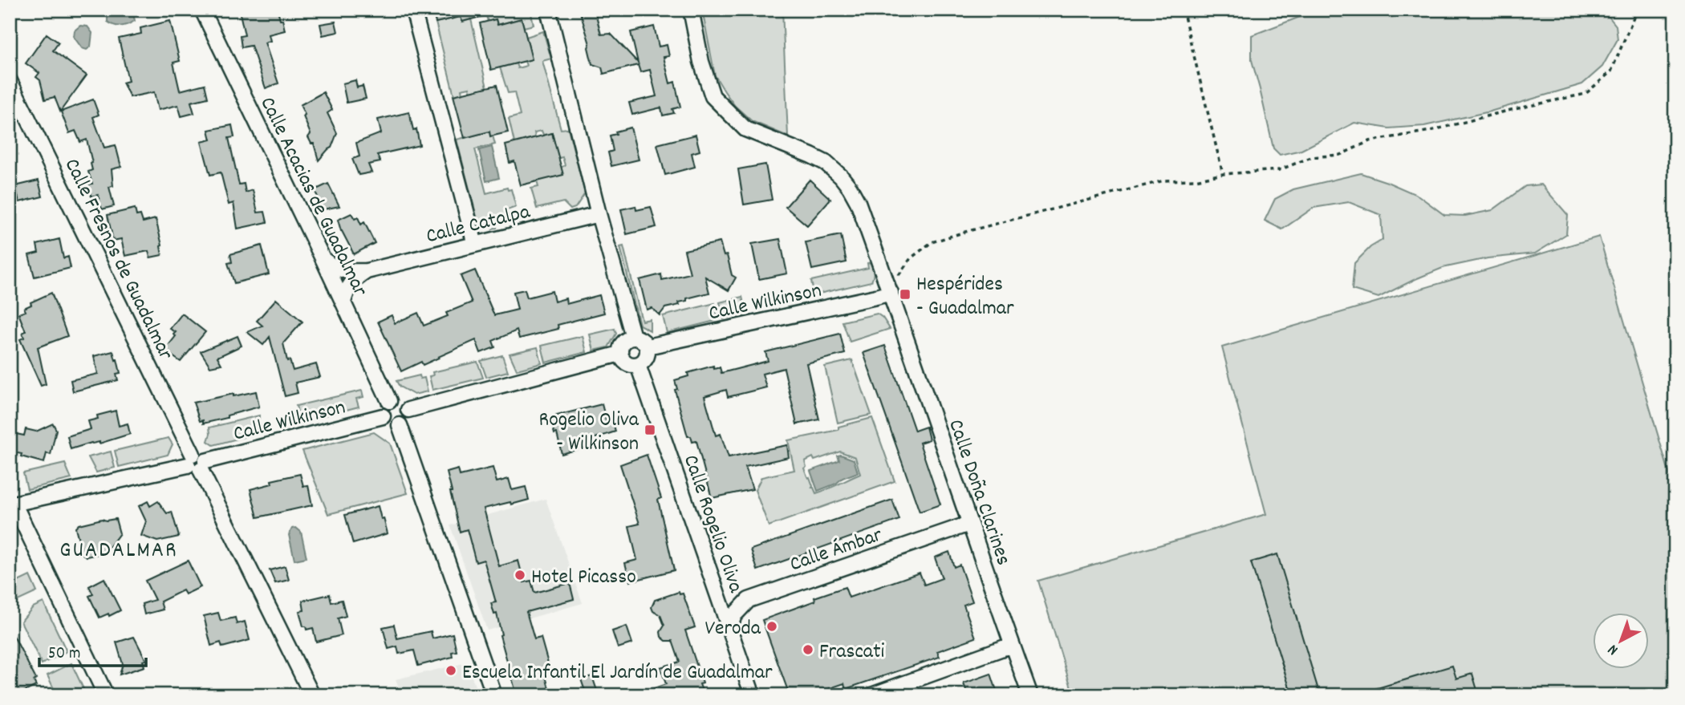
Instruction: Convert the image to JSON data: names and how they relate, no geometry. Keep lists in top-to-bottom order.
{
  "streets": {
    "street": [
      "Calle Acacias de Guadalmar",
      "Calle Catalpa",
      "Calle Fresnos de Guadalmar",
      "Calle Wilkinson",
      "Calle Doña Clarines",
      "Calle Rogelio Oliva",
      "Calle Ámbar"
    ]
  },
  "crossings": [
    ["Calle Acacias de Guadalmar", "Calle Catalpa"],
    ["Calle Acacias de Guadalmar", "Calle Wilkinson"],
    ["Calle Fresnos de Guadalmar", "Calle Wilkinson"],
    ["Calle Wilkinson", "Calle Doña Clarines"],
    ["Calle Wilkinson", "Calle Rogelio Oliva"],
    ["Calle Doña Clarines", "Calle Ámbar"],
    ["Calle Rogelio Oliva", "Calle Ámbar"]
  ],
  "districts": ["GUADALMAR"],
  "places": {
    "transit": ["Hespérides - Guadalmar", "Rogelio Oliva - Wilkinson"],
    "other": [
      "Hotel Picasso",
      "Veroda",
      "Frascati",
      "Escuela Infantil El Jardín de Guadalmar"
    ]
  },
  "scale_bar": "50 m",
  "north": "bottom left"
}
